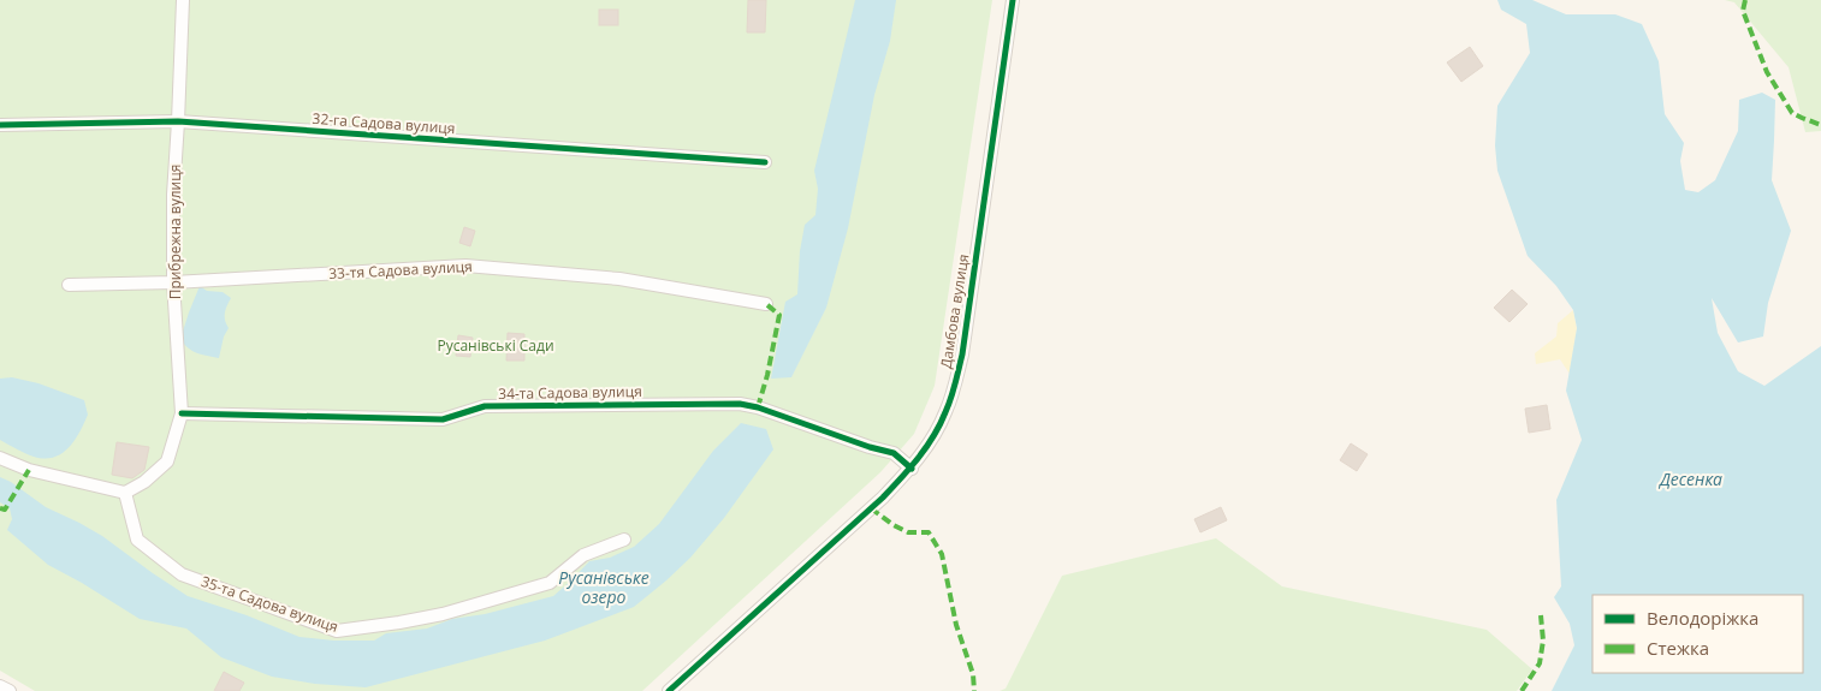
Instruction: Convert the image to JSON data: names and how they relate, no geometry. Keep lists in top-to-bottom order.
{
  "streets": {
    "street": [
      "32-га Садова вулиця",
      "Прибрежна вулиця",
      "33-тя Садова вулиця",
      "Дамбова вулиця",
      "34-та Садова вулиця",
      "35-та Садова вулиця"
    ]
  },
  "crossings": [
    ["32-га Садова вулиця", "Прибрежна вулиця"],
    ["Прибрежна вулиця", "33-тя Садова вулиця"],
    ["Прибрежна вулиця", "34-та Садова вулиця"],
    ["Прибрежна вулиця", "35-та Садова вулиця"],
    ["Дамбова вулиця", "34-та Садова вулиця"]
  ],
  "water": ["Десенка", "Русанівське озеро"],
  "parks": ["Русанівські Сади"],
  "legend": ["Велодоріжка", "Стежка"]
}
